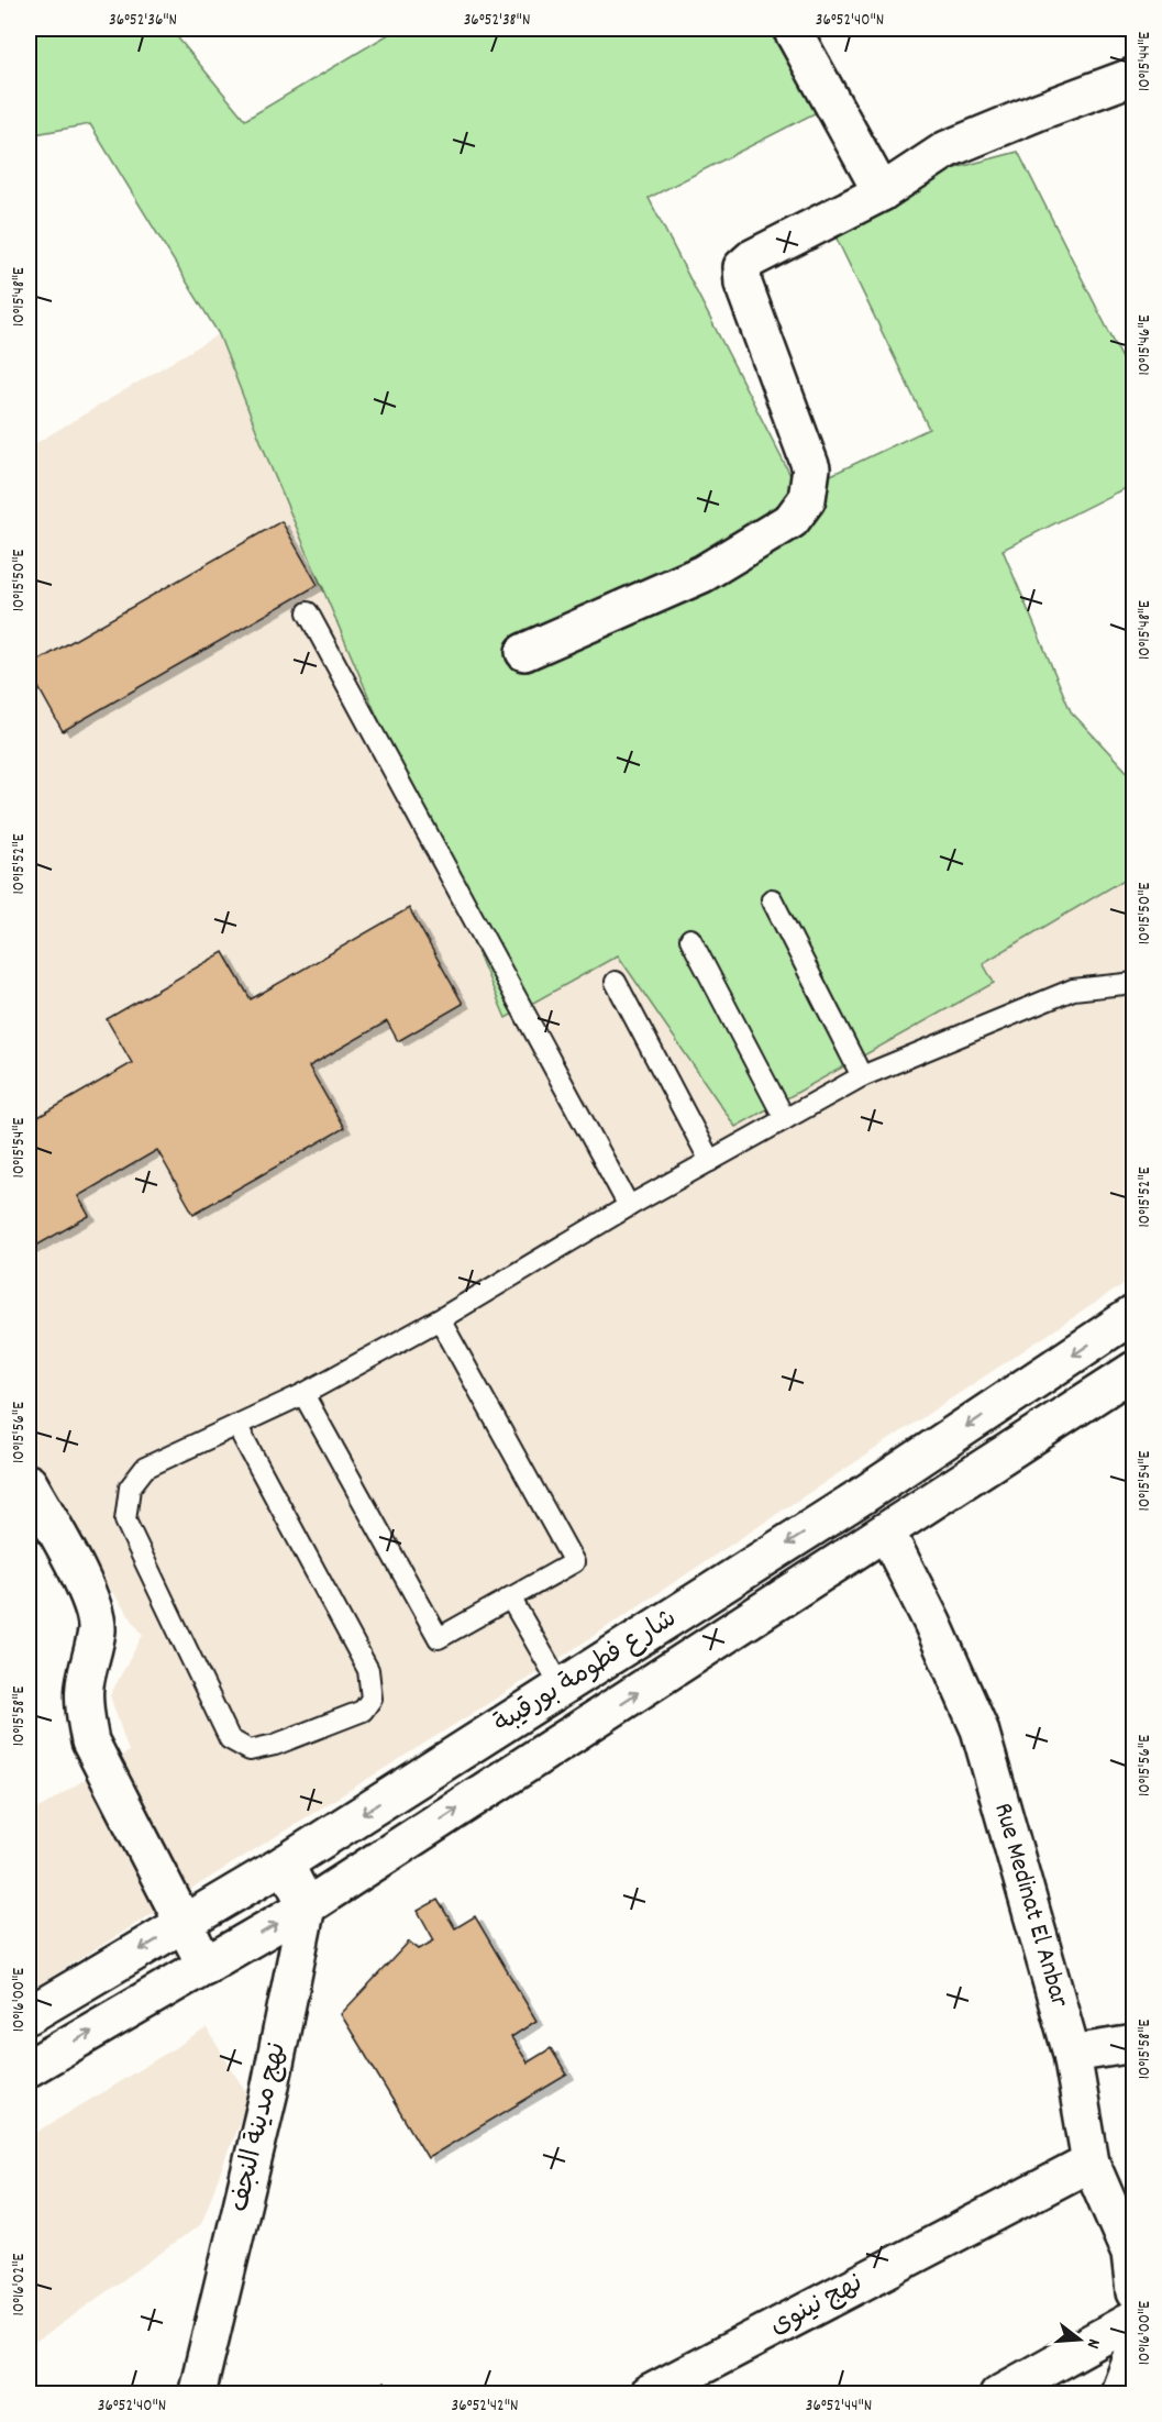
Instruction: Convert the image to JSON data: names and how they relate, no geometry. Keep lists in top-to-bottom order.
{
  "streets": {
    "street": [
      "شارع فطومة بورقيبة",
      "Rue Medinat El Anbar",
      "نهج مدينة النجف",
      "نهج نینوى"
    ]
  },
  "crossings": [
    ["شارع فطومة بورقيبة", "Rue Medinat El Anbar"],
    ["شارع فطومة بورقيبة", "نهج مدينة النجف"],
    ["Rue Medinat El Anbar", "نهج نینوى"]
  ],
  "north": "right",
  "coordinates": [
    "36°52'36\"N",
    "36°52'38\"N",
    "36°52'40\"N",
    "10°15'44\"E",
    "10°15'48\"E",
    "10°15'46\"E",
    "10°15'50\"E",
    "10°15'52\"E",
    "10°15'54\"E",
    "10°15'56\"E",
    "10°15'58\"E",
    "10°16'00\"E",
    "10°16'02\"E",
    "36°52'42\"N",
    "36°52'44\"N"
  ]
}
